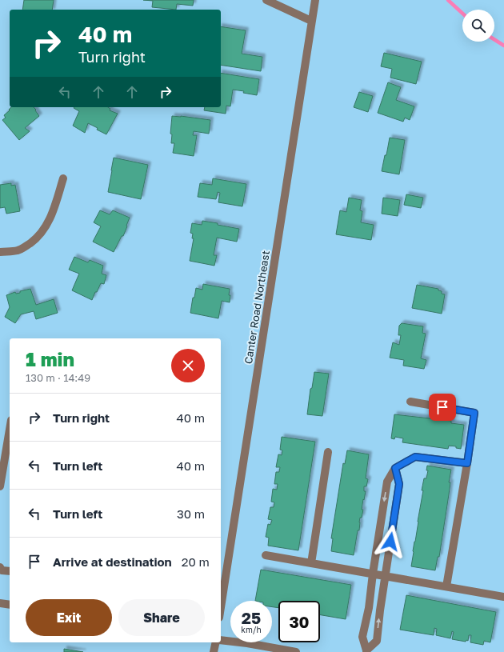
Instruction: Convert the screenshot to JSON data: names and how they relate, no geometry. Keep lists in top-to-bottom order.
{
  "streets": {
    "street": ["Canter Road Northeast"]
  },
  "page": {
    "turn": ["40 m", "Turn right"],
    "heading": ["1 min", "130 m · 14:49"],
    "list": [
      {
        "name": "Turn right",
        "value": "40 m"
      },
      {
        "name": "Turn left",
        "value": "40 m"
      },
      {
        "name": "Turn left",
        "value": "30 m"
      },
      {
        "name": "Arrive at destination",
        "value": "20 m"
      }
    ],
    "buttons": ["Exit", "Share"],
    "speed": "25 km/h",
    "limit": "30"
  }
}
